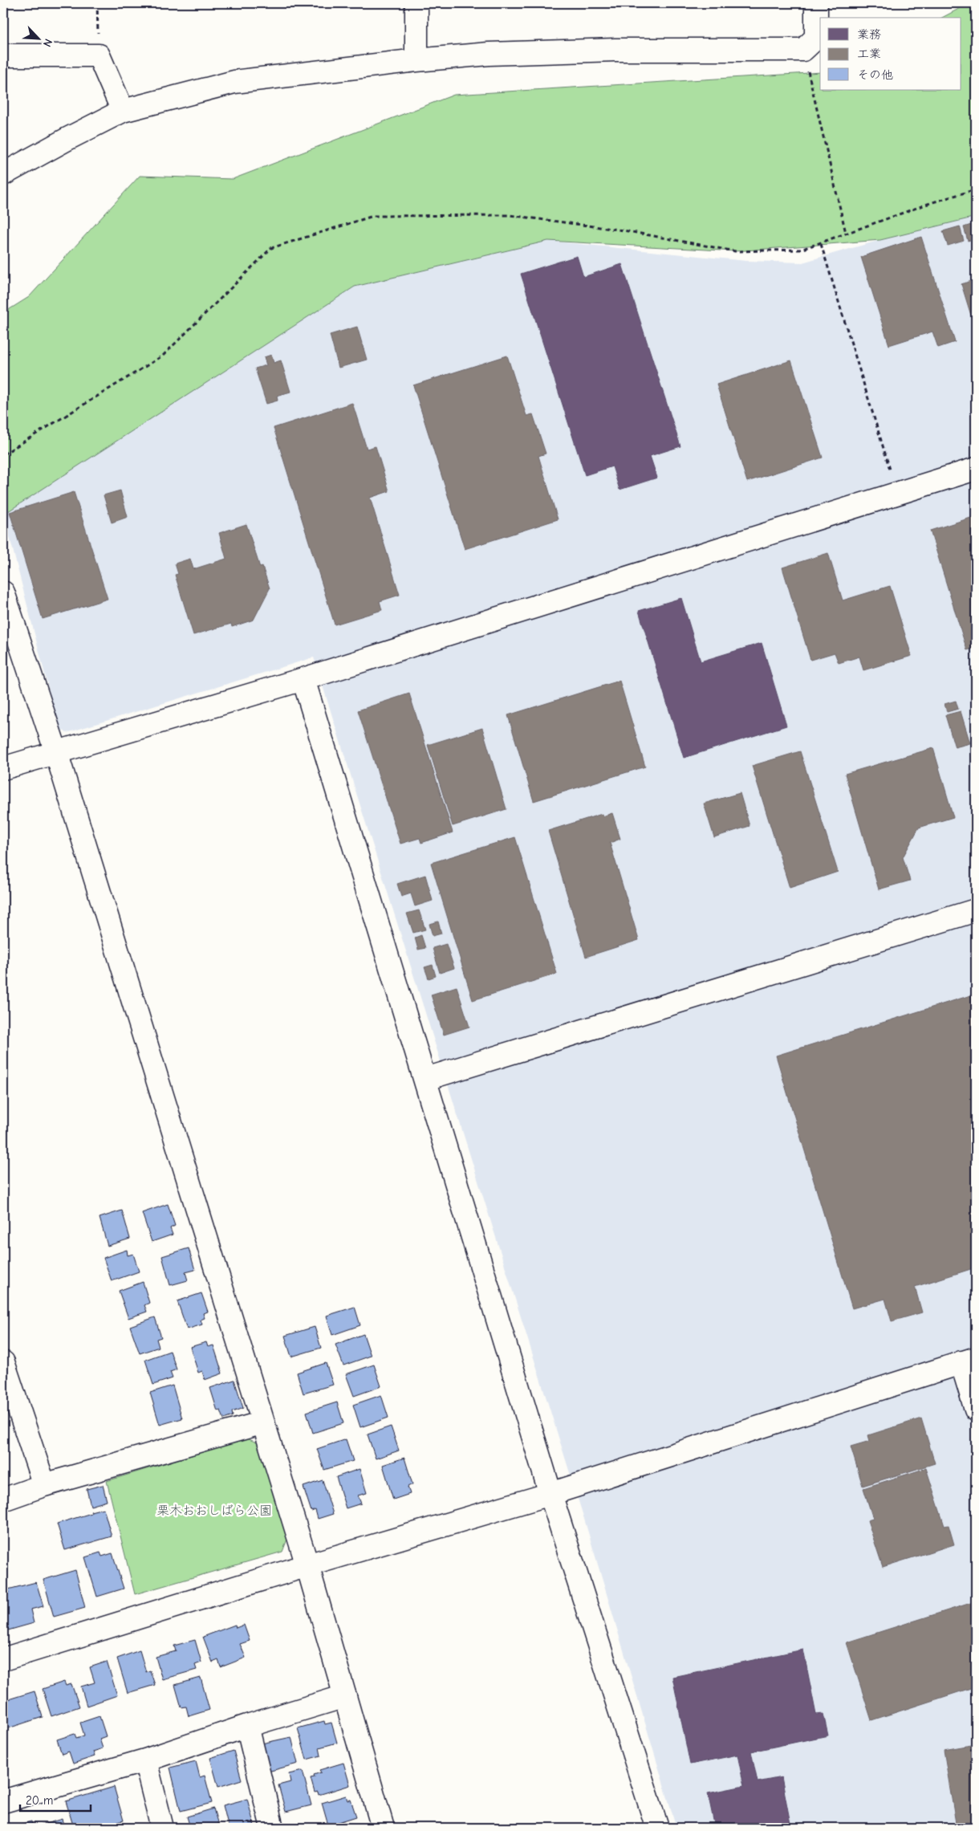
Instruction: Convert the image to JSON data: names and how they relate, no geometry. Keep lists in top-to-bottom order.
{
  "parks": ["栗木おおしばら公園"],
  "legend": ["業務", "工業", "その他"],
  "scale_bar": "20 m",
  "north": "bottom right"
}
